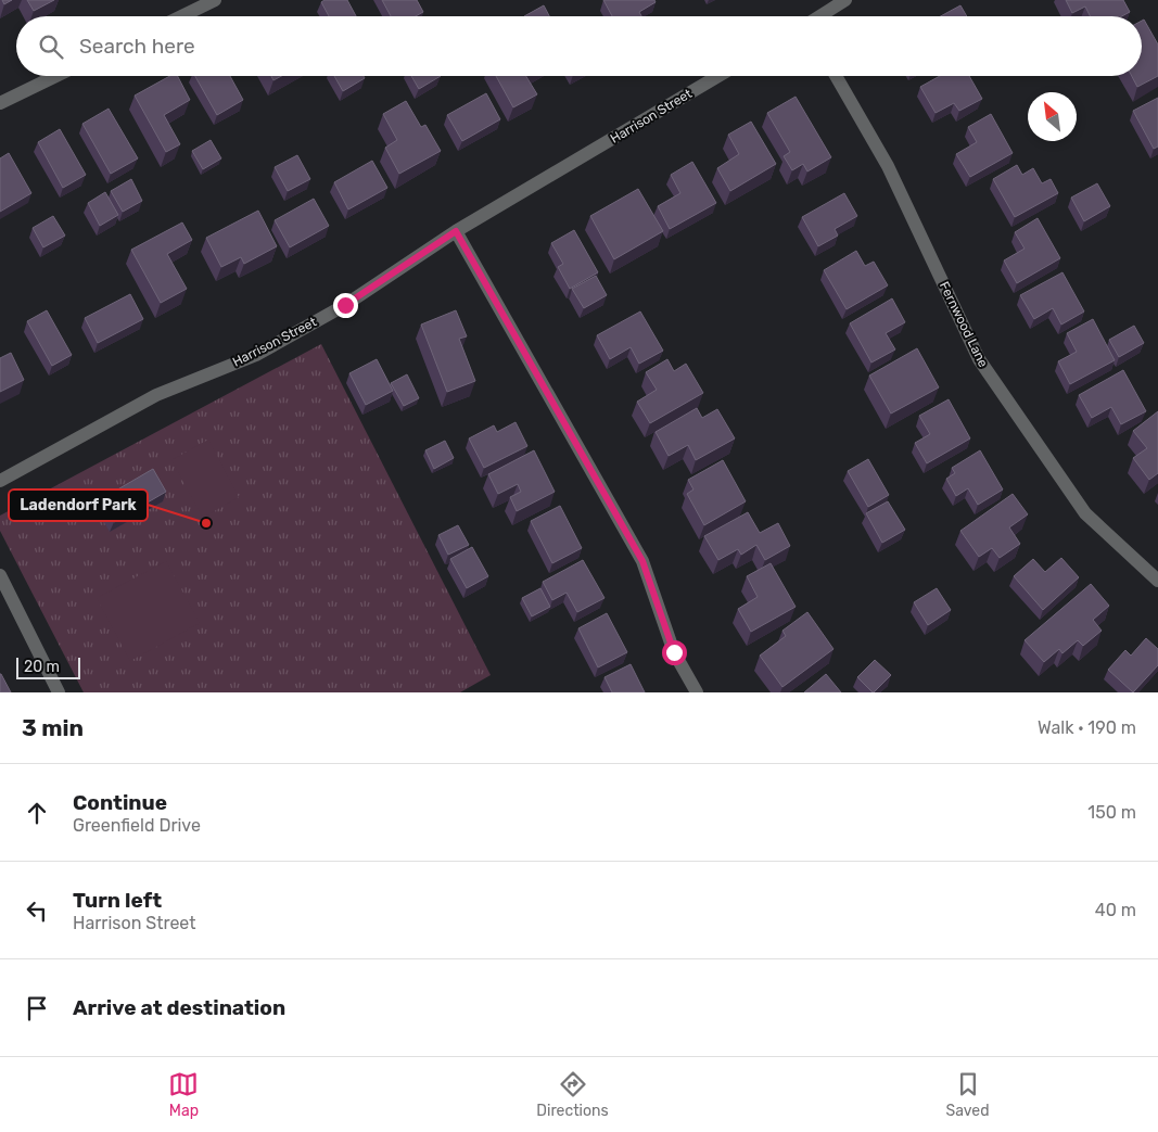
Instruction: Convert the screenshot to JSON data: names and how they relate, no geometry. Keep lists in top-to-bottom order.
{
  "streets": {
    "street": ["Harrison Street", "Fernwood Lane"]
  },
  "places": ["Ladendorf Park"],
  "scale_bar": "20 m",
  "north": "top left",
  "page": {
    "search": "Search here",
    "scale": "20 m",
    "heading": ["3 min", "Walk · 190 m"],
    "list": [
      ["Continue", "Greenfield Drive", "150 m"],
      ["Turn left", "Harrison Street", "40 m"],
      "Arrive at destination"
    ],
    "nav": ["Map", "Directions", "Saved"]
  }
}
